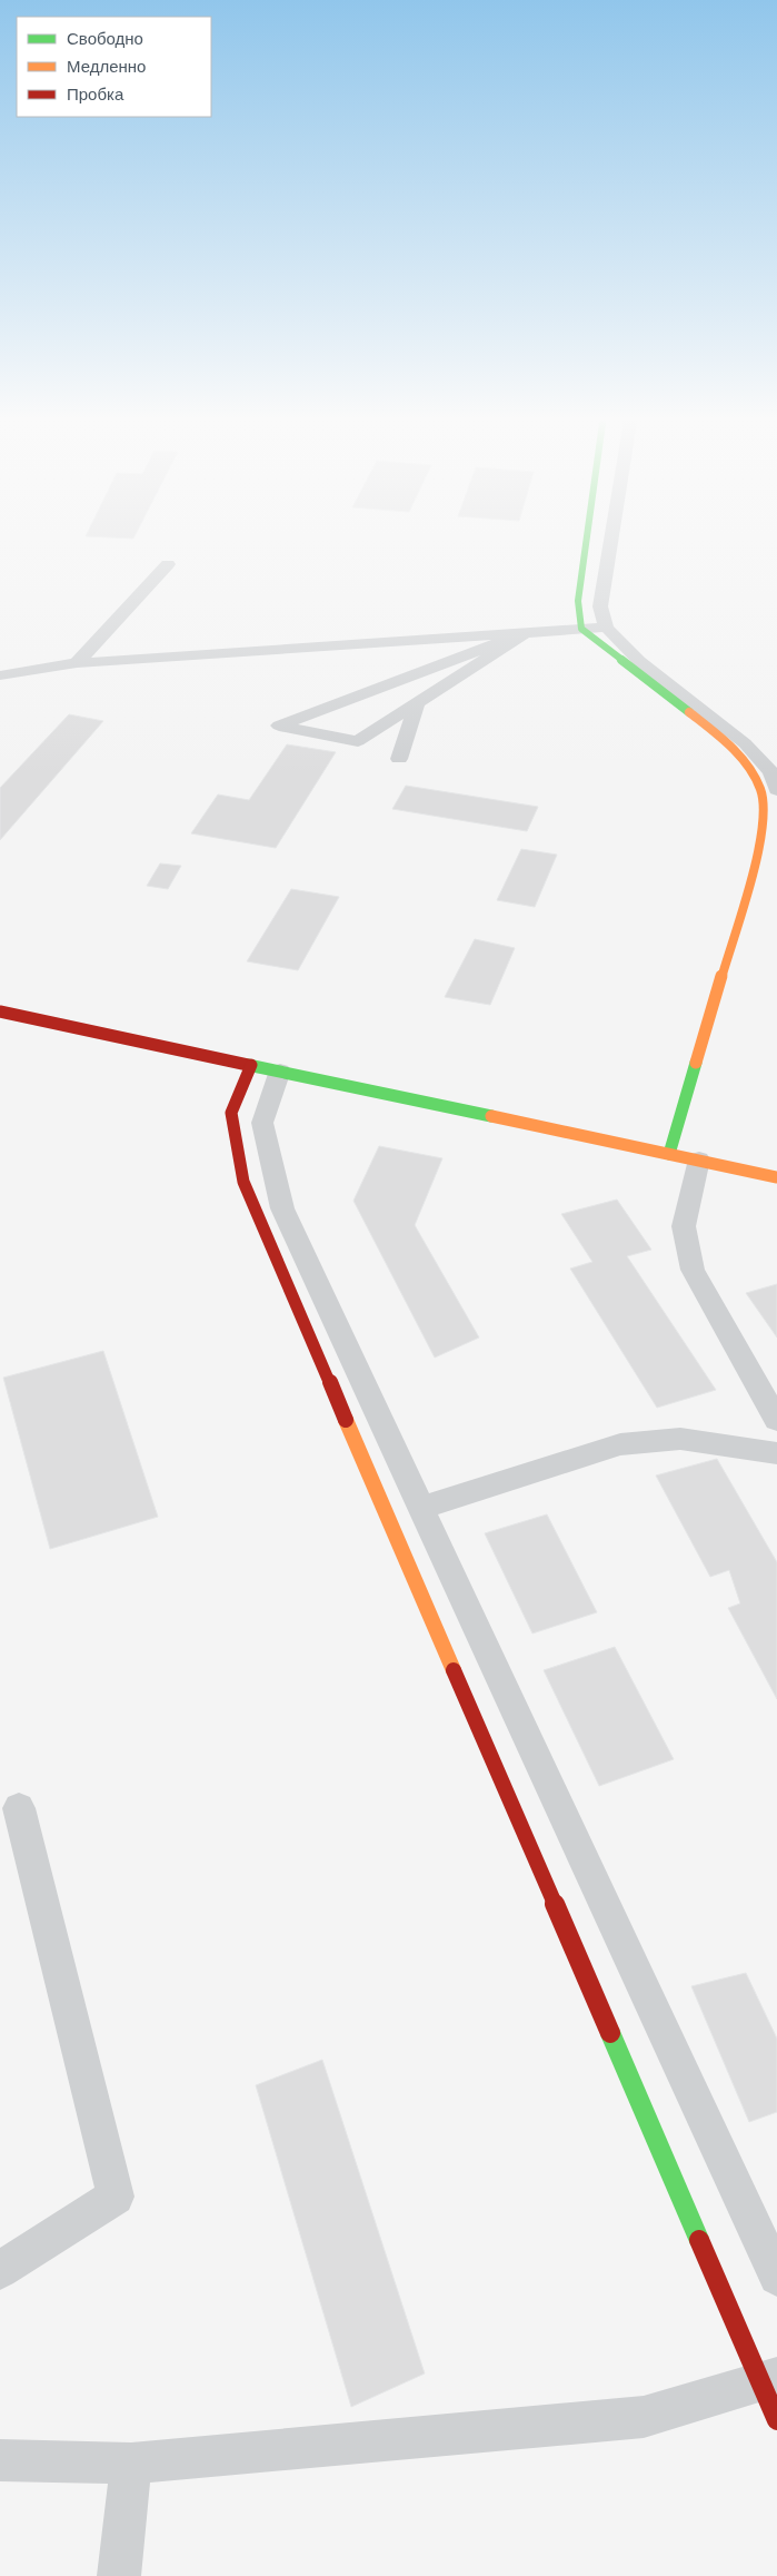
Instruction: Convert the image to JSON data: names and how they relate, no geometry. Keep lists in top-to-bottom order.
{
  "legend": ["Свободно", "Медленно", "Пробка"]
}
